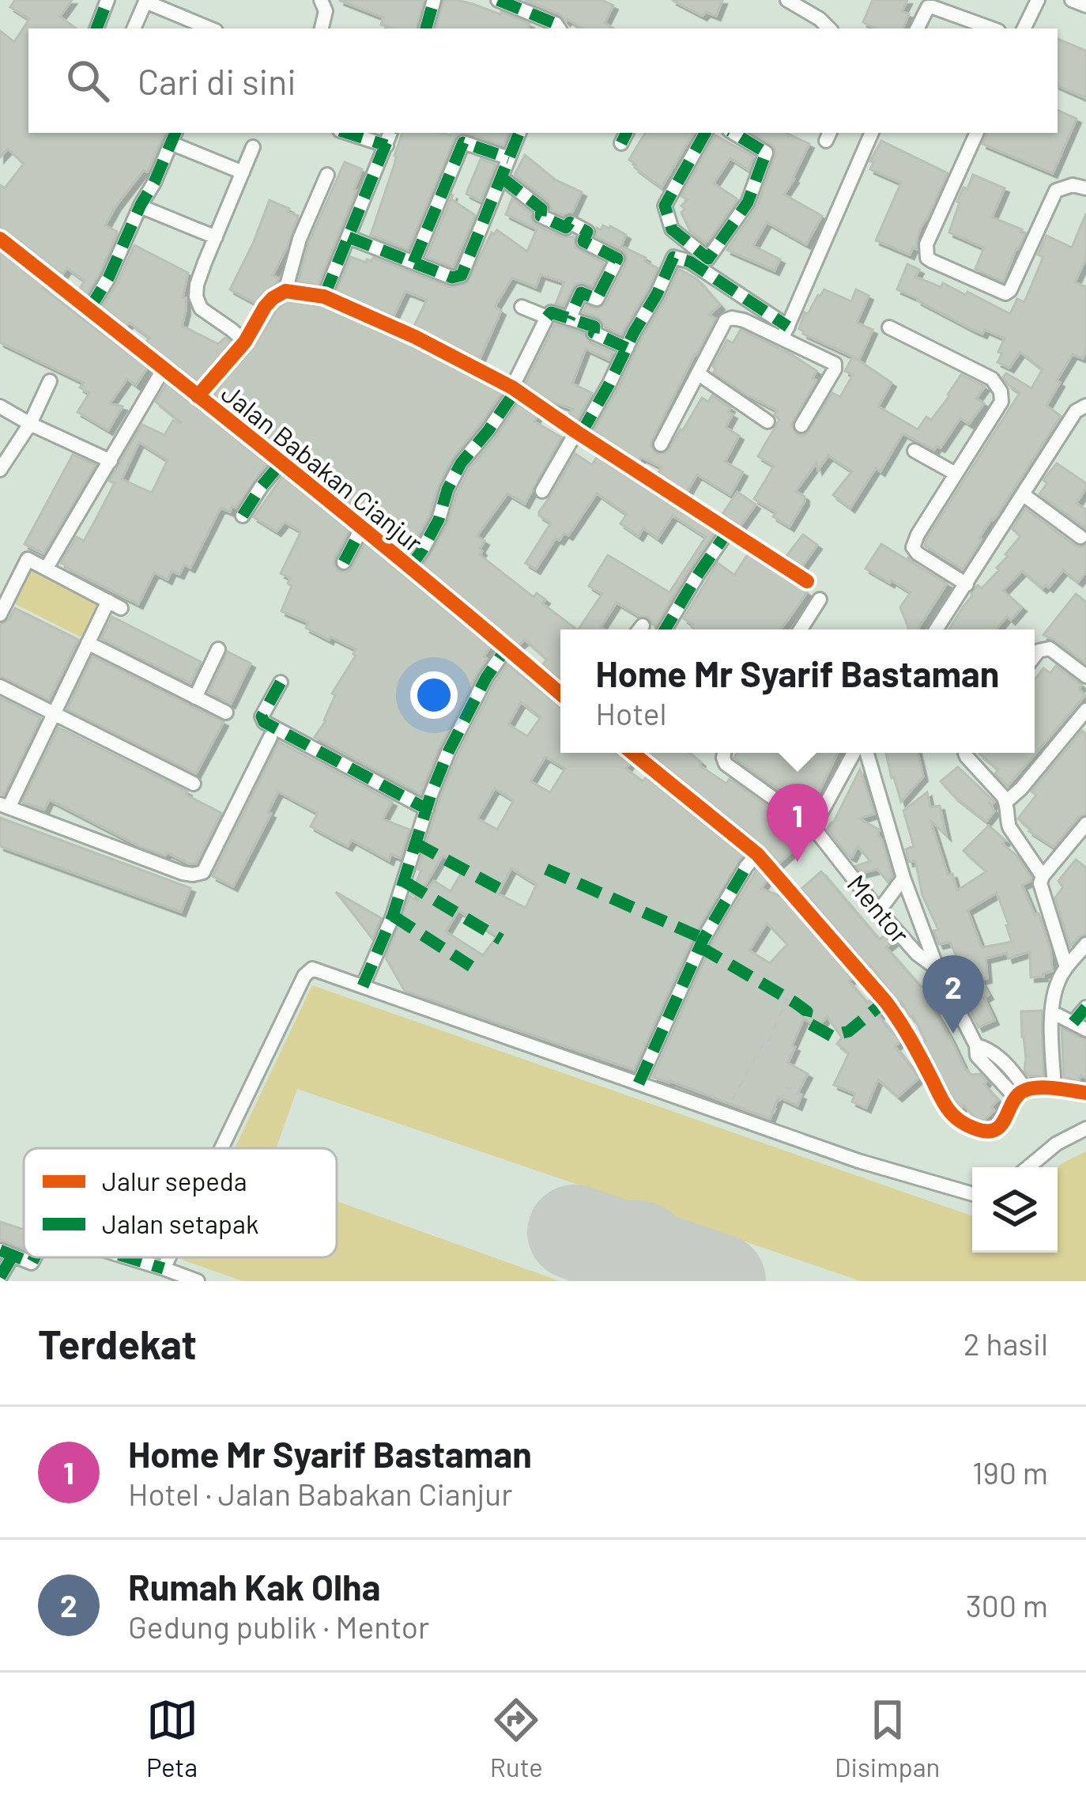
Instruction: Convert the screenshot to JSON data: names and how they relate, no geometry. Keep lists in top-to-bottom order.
{
  "streets": {
    "street": ["Jalan Babakan Cianjur", "Mentor"]
  },
  "legend": ["Jalur sepeda", "Jalan setapak"],
  "page": {
    "search": "Cari di sini",
    "popup": ["Home Mr Syarif Bastaman", "Hotel"],
    "pins": ["1", "2"],
    "heading": ["Terdekat", "2 hasil"],
    "list": [
      {
        "mark": "1",
        "name": "Home Mr Syarif Bastaman",
        "note": "Hotel · Jalan Babakan Cianjur",
        "value": "190 m"
      },
      {
        "mark": "2",
        "name": "Rumah Kak Olha",
        "note": "Gedung publik · Mentor",
        "value": "300 m"
      }
    ],
    "nav": ["Peta", "Rute", "Disimpan"]
  }
}
